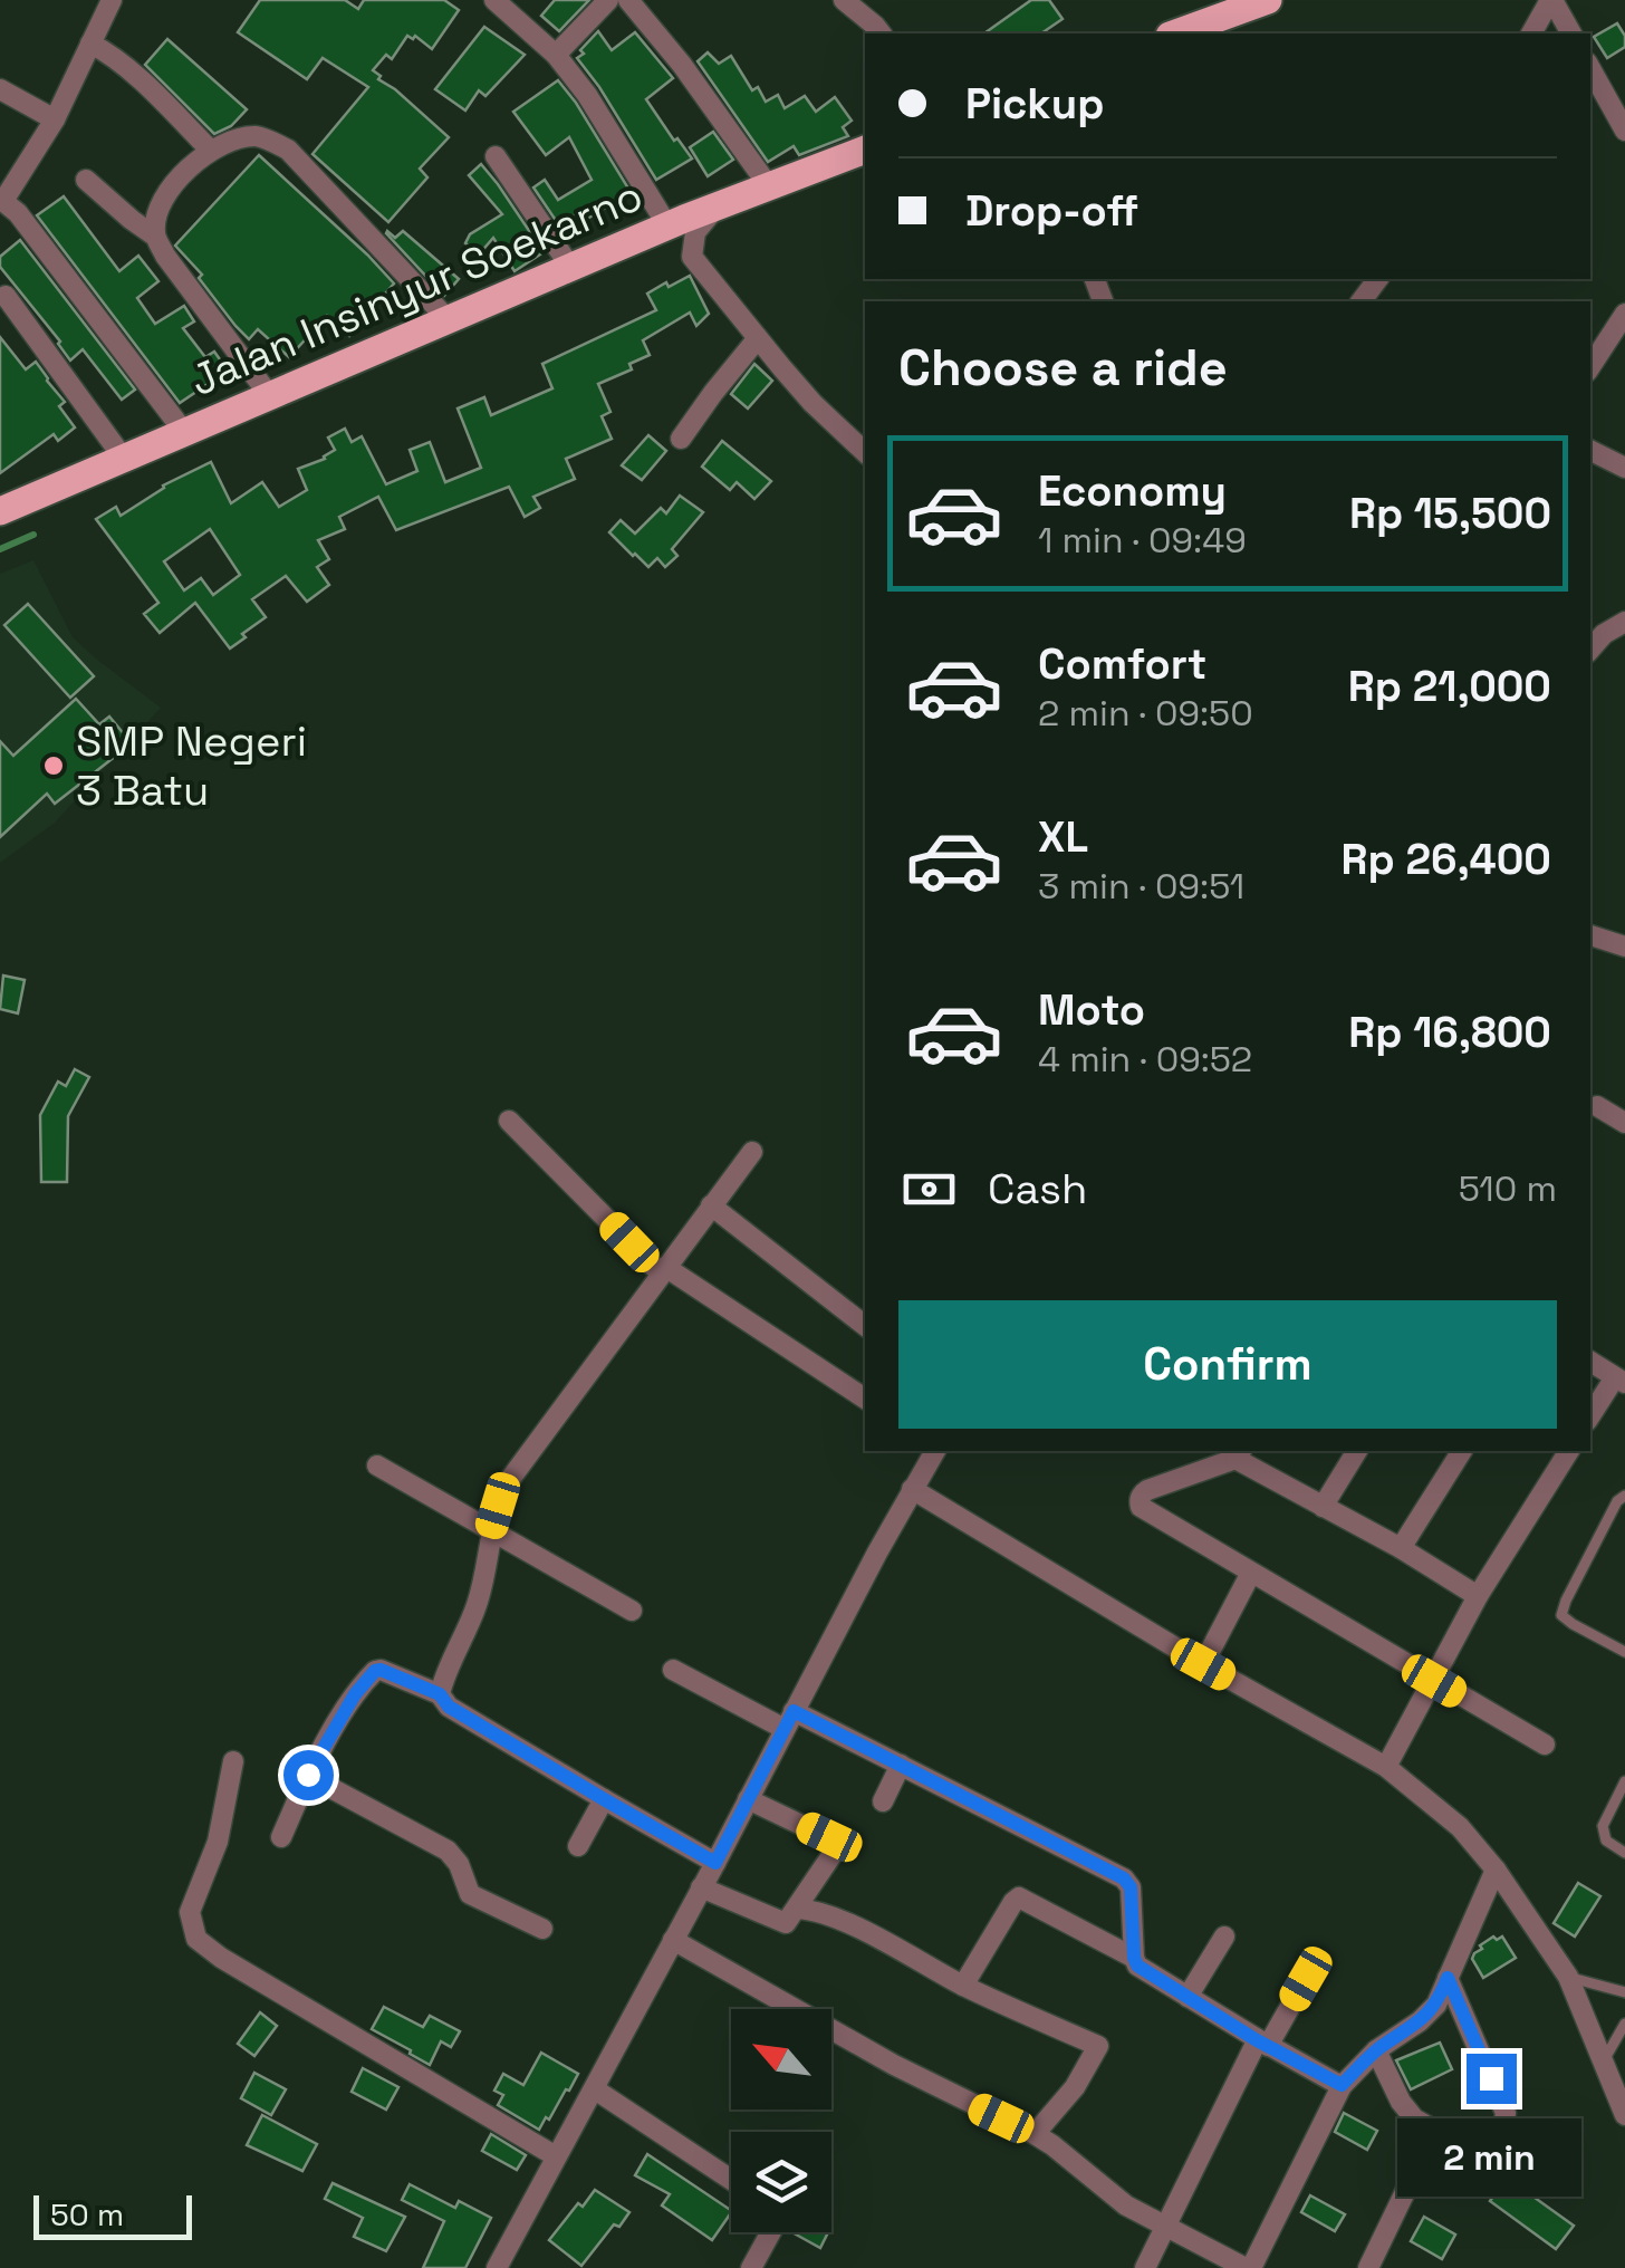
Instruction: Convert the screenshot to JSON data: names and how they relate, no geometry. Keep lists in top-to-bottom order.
{
  "streets": {
    "main road": ["Jalan Insinyur Soekarno"]
  },
  "places": ["SMP Negeri 3 Batu"],
  "scale_bar": "50 m",
  "north": "top left",
  "page": {
    "banner": ["Pickup", "Drop-off"],
    "heading": "Choose a ride",
    "list": [
      {
        "name": "Economy",
        "note": "1 min · 09:49",
        "value": "Rp 15,500"
      },
      {
        "name": "Comfort",
        "note": "2 min · 09:50",
        "value": "Rp 21,000"
      },
      {
        "name": "XL",
        "note": "3 min · 09:51",
        "value": "Rp 26,400"
      },
      {
        "name": "Moto",
        "note": "4 min · 09:52",
        "value": "Rp 16,800"
      }
    ],
    "pay": ["Cash", "510 m"],
    "buttons": "Confirm",
    "bubble": "2 min",
    "scale": "50 m"
  }
}
